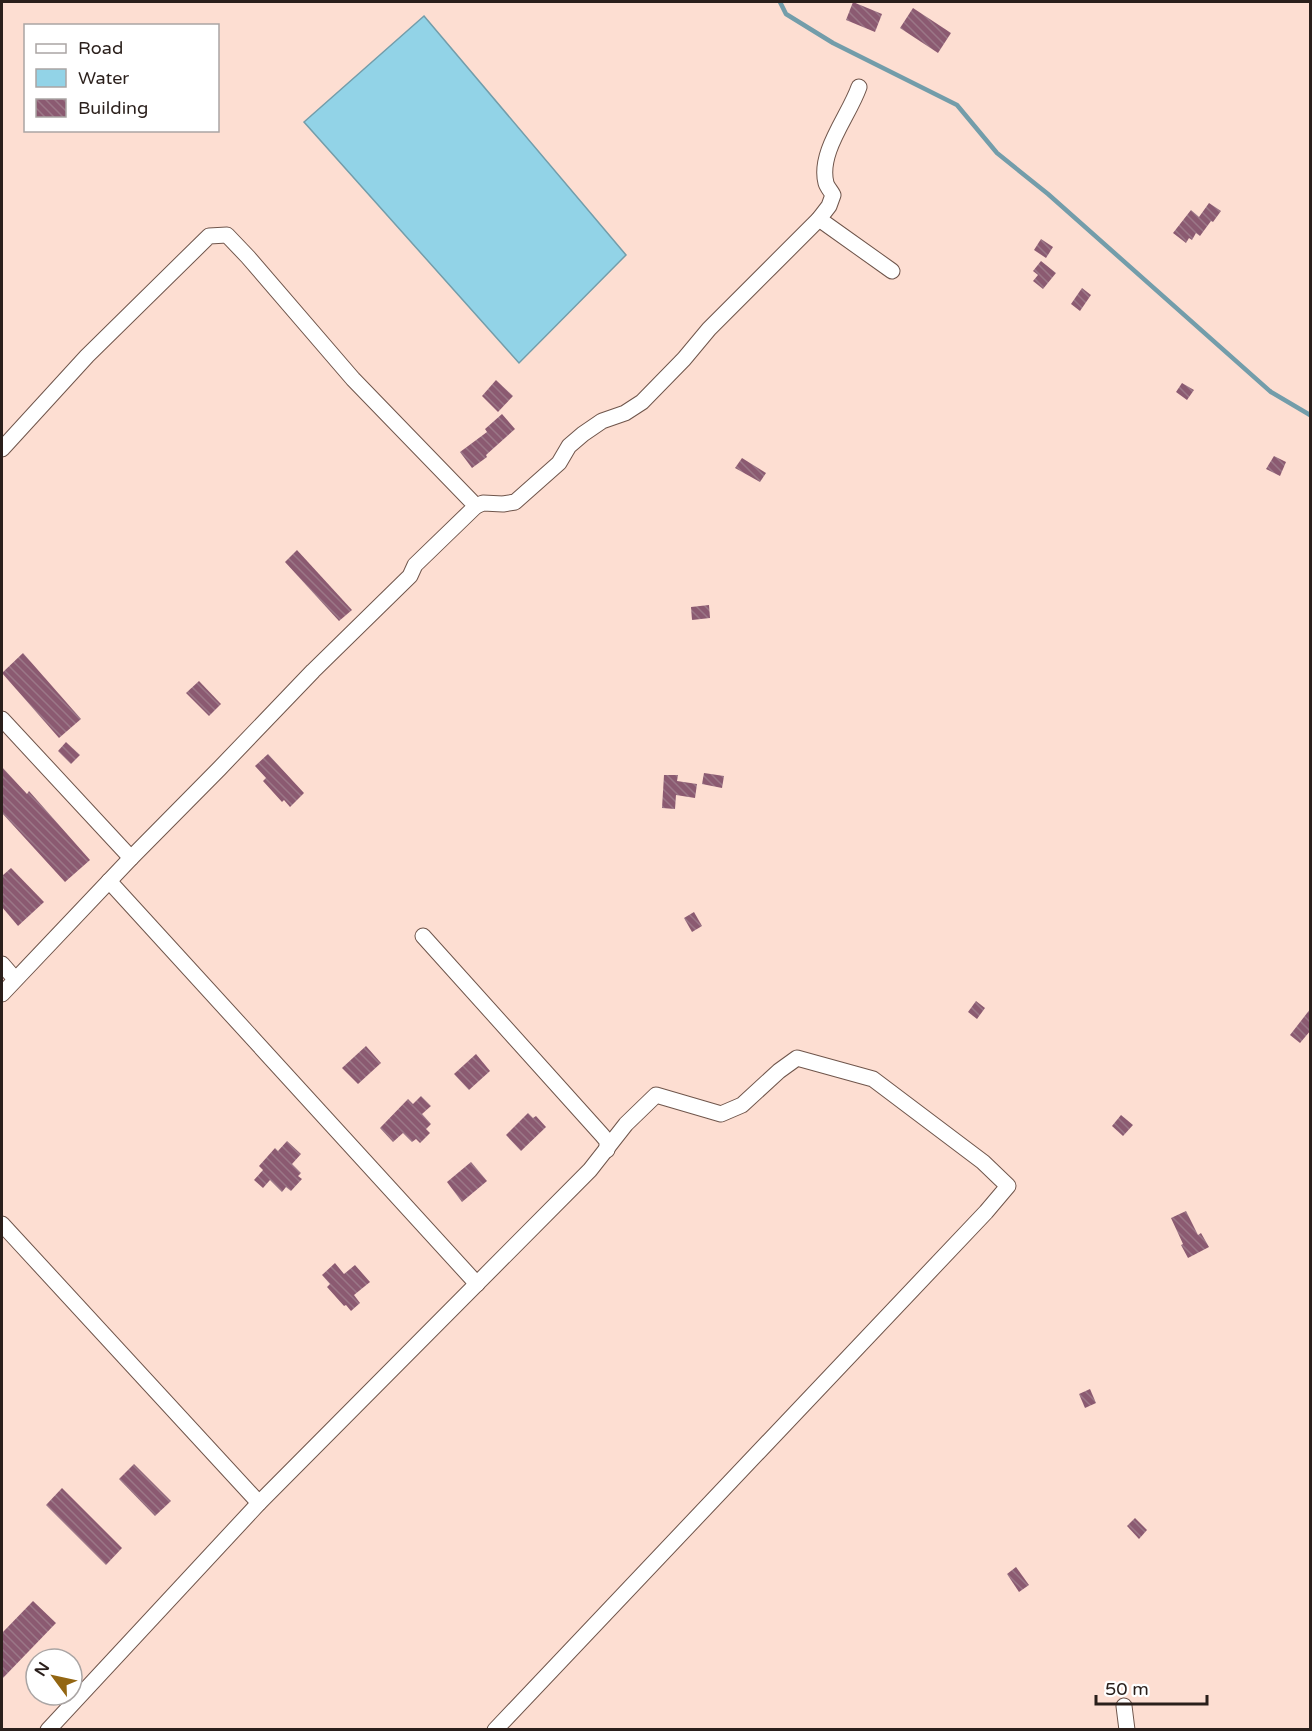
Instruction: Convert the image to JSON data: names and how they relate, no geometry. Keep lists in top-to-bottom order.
{
  "legend": ["Road", "Water", "Building"],
  "scale_bar": "50 m",
  "north": "top left"
}
